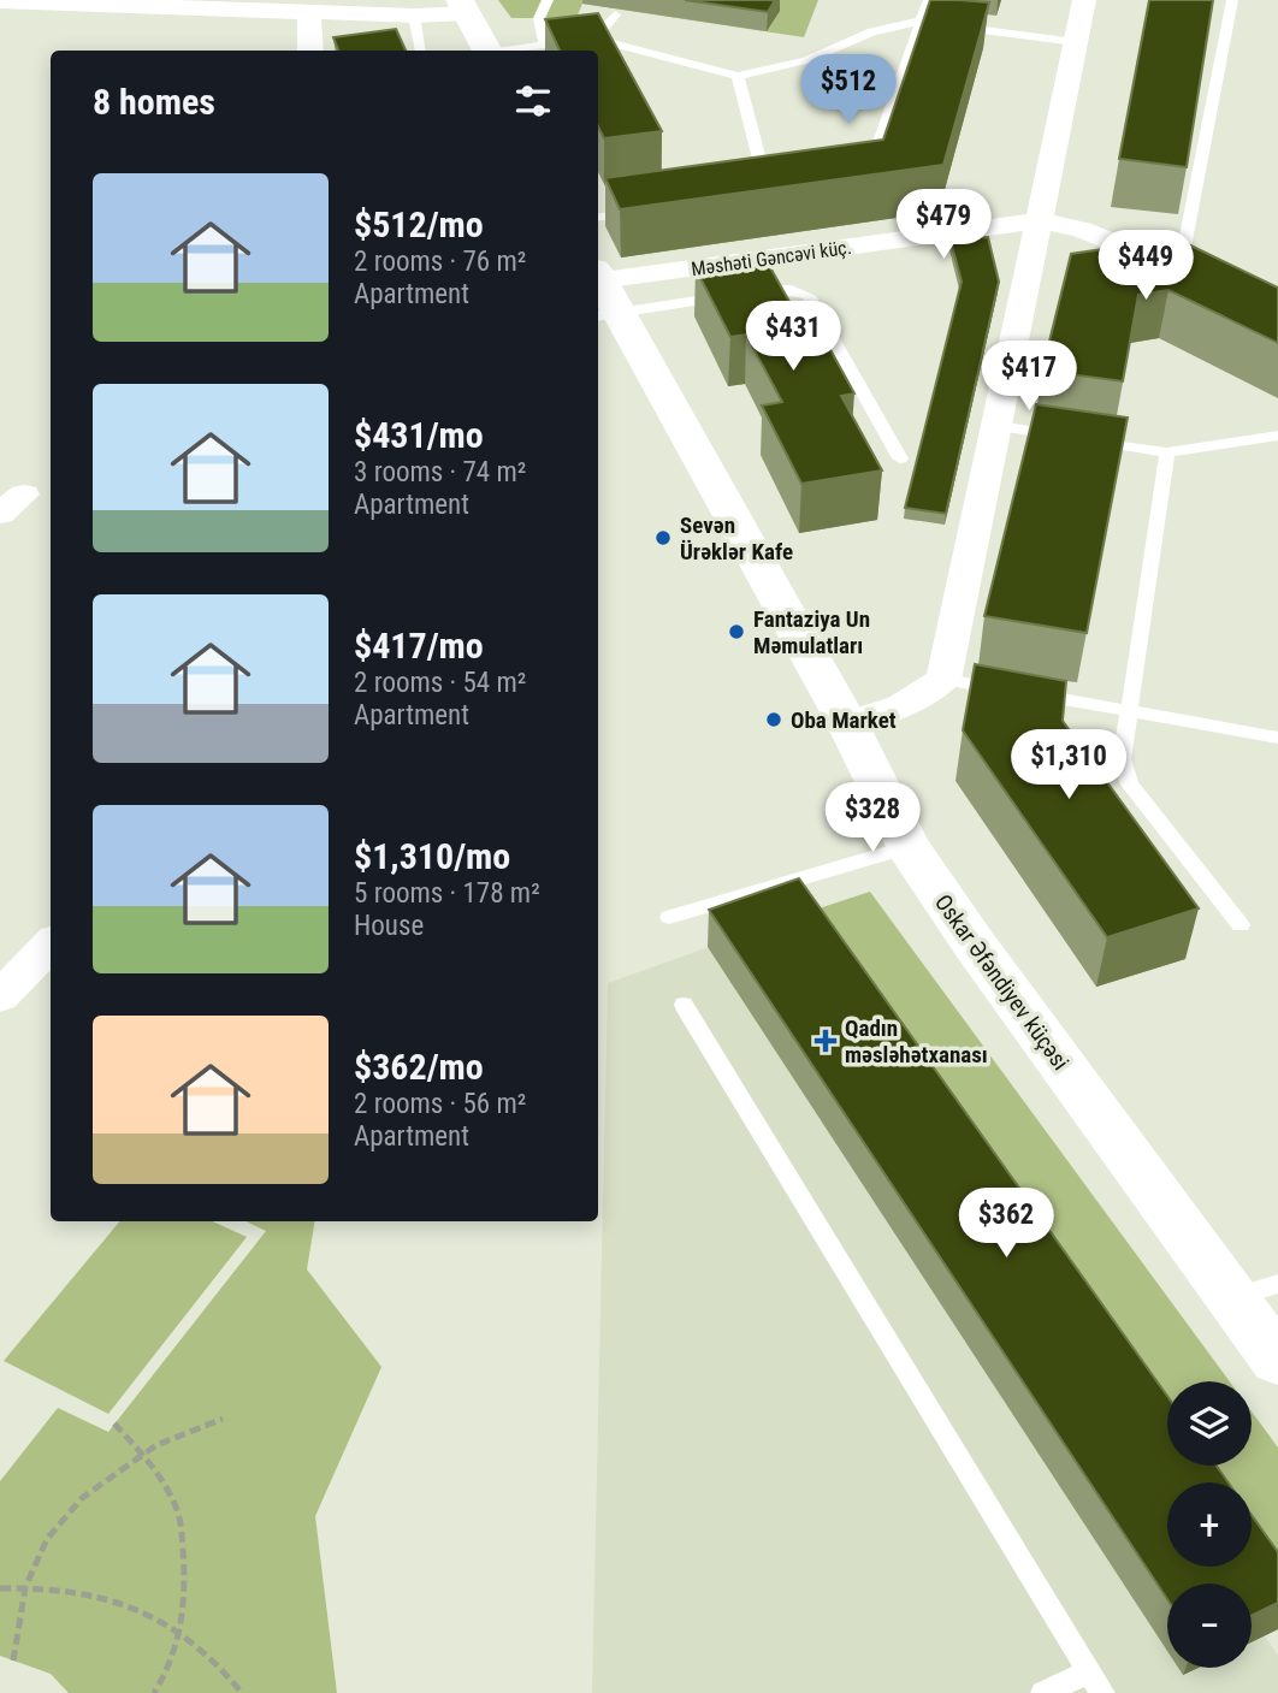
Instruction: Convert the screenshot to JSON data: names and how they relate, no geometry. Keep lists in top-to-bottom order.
{
  "streets": {
    "street": ["Məshəti Gəncəvi küç.", "Oskar Əfəndiyev küçəsi"]
  },
  "crossings": [
    ["Məshəti Gəncəvi küç.", "Oskar Əfəndiyev küçəsi"]
  ],
  "places": {
    "other": ["Sevən Ürəklər Kafe", "Fantaziya Un Məmulatları", "Oba Market"],
    "health": ["Qadın məsləhətxanası"]
  },
  "page": {
    "heading": "8 homes",
    "price": [
      "$512",
      "$479",
      "$449",
      "$431",
      "$417",
      "$1,310",
      "$328",
      "$362"
    ],
    "list": [
      {
        "name": "$512/mo",
        "note": "2 rooms · 76 m² · Apartment"
      },
      {
        "name": "$431/mo",
        "note": "3 rooms · 74 m² · Apartment"
      },
      {
        "name": "$417/mo",
        "note": "2 rooms · 54 m² · Apartment"
      },
      {
        "name": "$1,310/mo",
        "note": "5 rooms · 178 m² · House"
      },
      {
        "name": "$362/mo",
        "note": "2 rooms · 56 m² · Apartment"
      }
    ],
    "map_buttons": ["+", "−"]
  }
}
